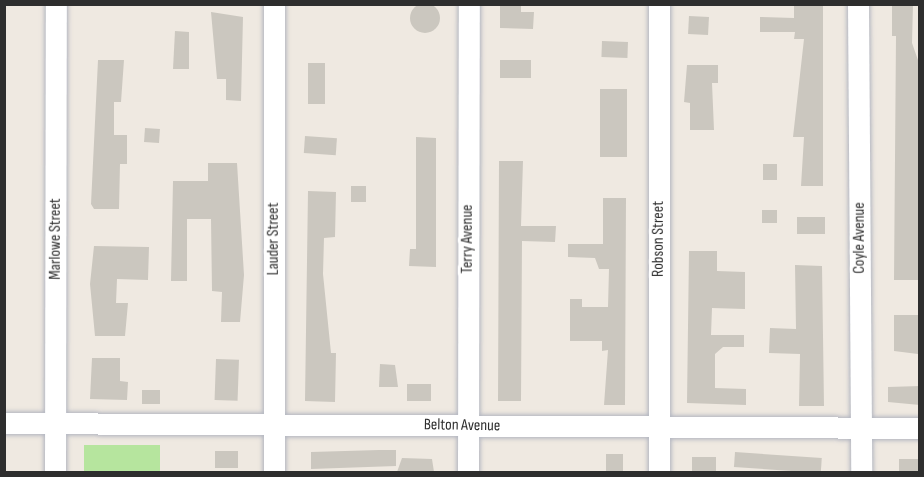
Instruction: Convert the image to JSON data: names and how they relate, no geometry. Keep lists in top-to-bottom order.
{
  "streets": {
    "street": [
      "Coyle Avenue",
      "Marlowe Street",
      "Lauder Street",
      "Terry Avenue",
      "Robson Street",
      "Belton Avenue"
    ]
  },
  "crossings": [
    ["Coyle Avenue", "Belton Avenue"],
    ["Marlowe Street", "Belton Avenue"],
    ["Lauder Street", "Belton Avenue"],
    ["Terry Avenue", "Belton Avenue"],
    ["Robson Street", "Belton Avenue"]
  ]
}
